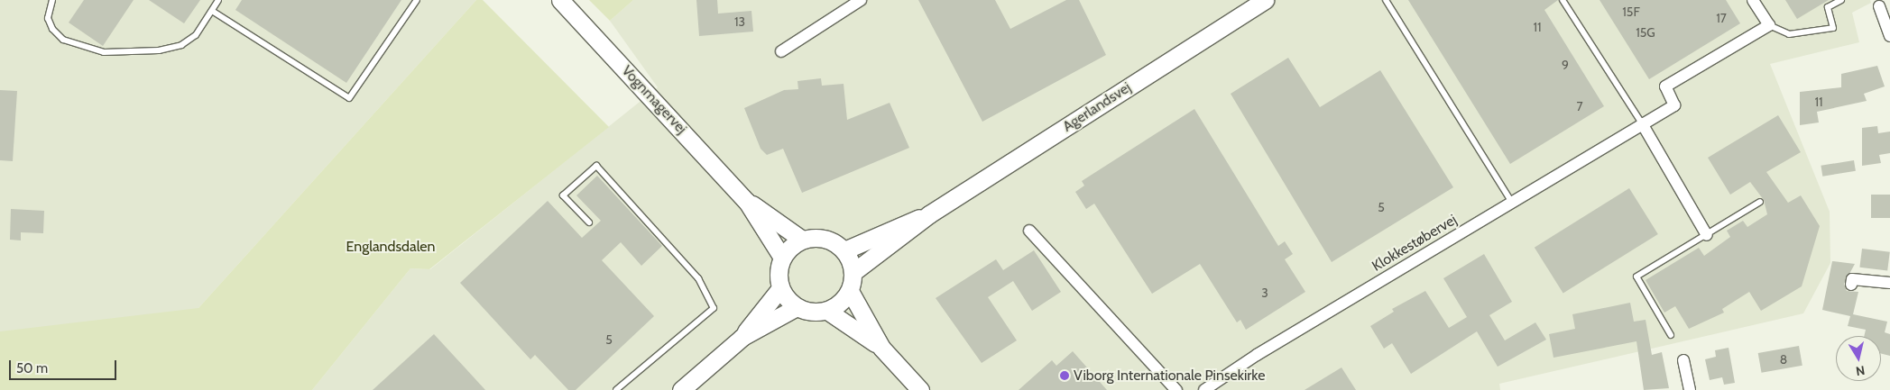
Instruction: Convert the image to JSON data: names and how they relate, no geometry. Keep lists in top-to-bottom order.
{
  "streets": {
    "street": ["Vognmagervej", "Agerlandsvej", "Klokkestøbervej"]
  },
  "crossings": [
    ["Vognmagervej", "Agerlandsvej"]
  ],
  "parks": ["Englandsdalen"],
  "places": ["Viborg Internationale Pinsekirke"],
  "house_numbers": [
    "15F",
    "17",
    "13",
    "11",
    "15G",
    "9",
    "11",
    "7",
    "5",
    "3",
    "5",
    "8"
  ],
  "scale_bar": "50 m",
  "north": "bottom"
}
